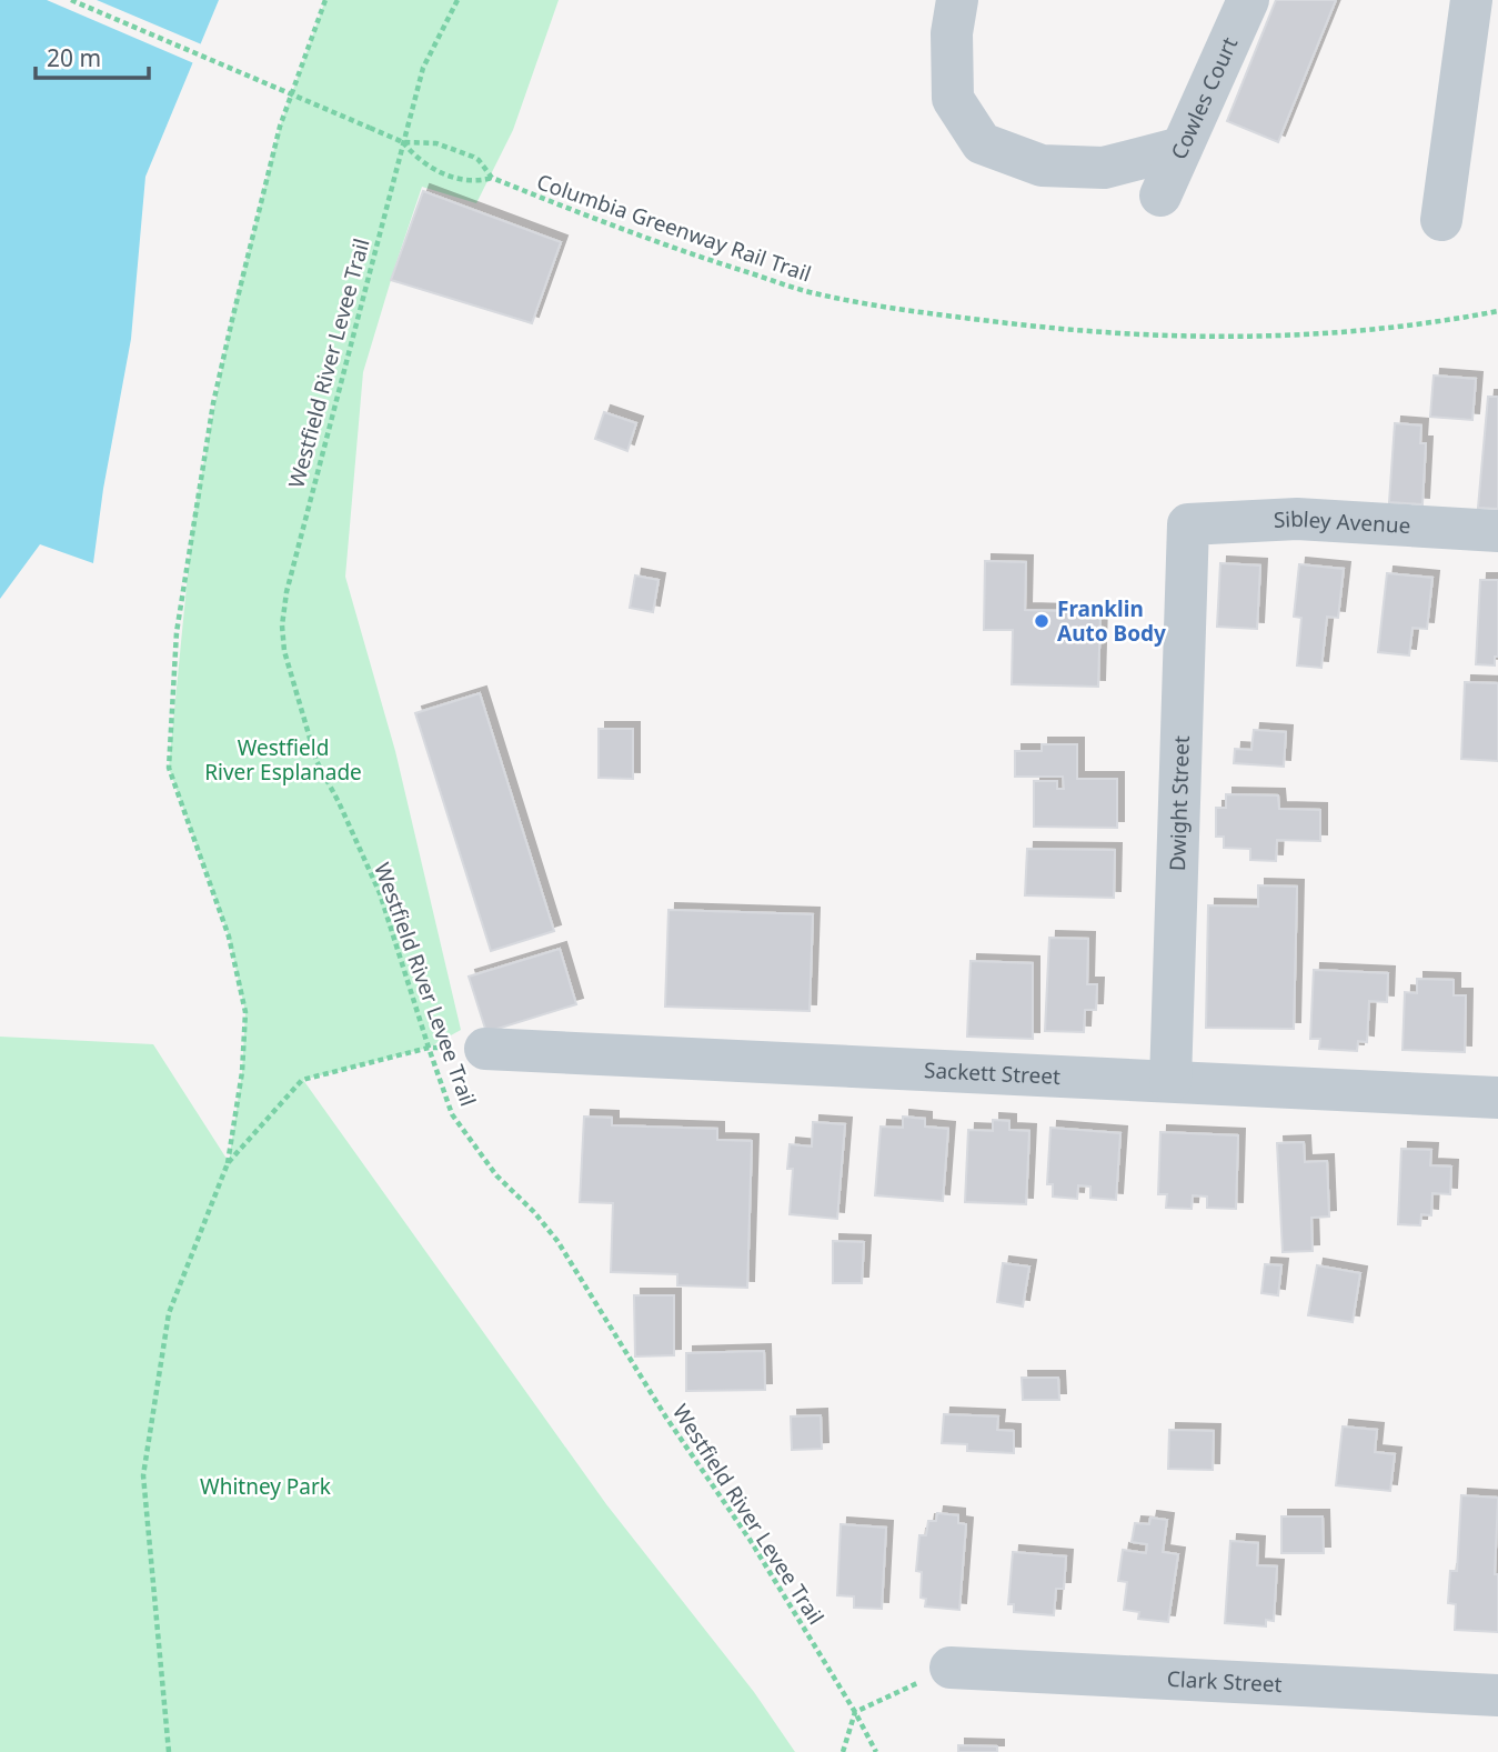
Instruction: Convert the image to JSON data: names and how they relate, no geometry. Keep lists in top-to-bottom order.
{
  "streets": {
    "street": [
      "Cowles Court",
      "Sibley Avenue",
      "Dwight Street",
      "Sackett Street",
      "Clark Street"
    ],
    "path": ["Columbia Greenway Rail Trail", "Westfield River Levee Trail"]
  },
  "crossings": [
    ["Columbia Greenway Rail Trail", "Westfield River Levee Trail"],
    ["Sibley Avenue", "Dwight Street"],
    ["Dwight Street", "Sackett Street"]
  ],
  "parks": ["Westfield River Esplanade", "Whitney Park"],
  "places": ["Franklin Auto Body"],
  "scale_bar": "20 m"
}
